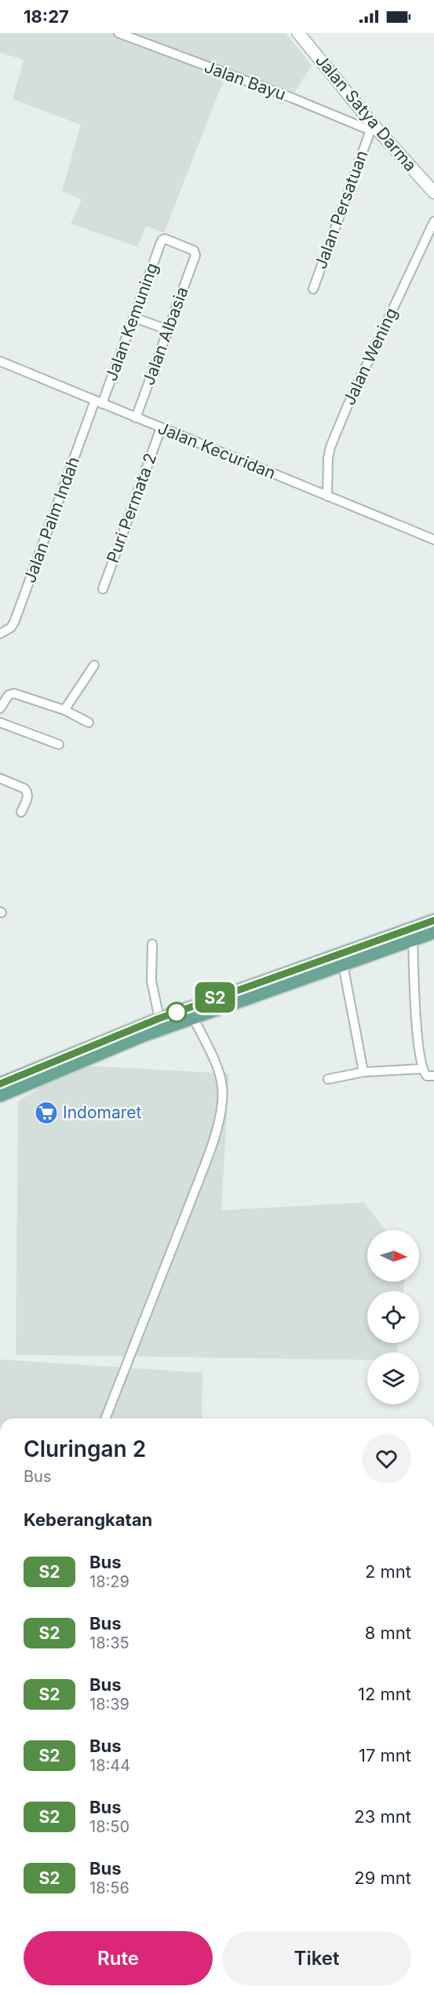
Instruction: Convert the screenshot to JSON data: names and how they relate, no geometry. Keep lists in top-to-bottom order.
{
  "streets": {
    "main road": ["Jalan Satya Darma"],
    "street": [
      "Jalan Bayu",
      "Jalan Persatuan",
      "Jalan Kemuning",
      "Jalan Albasia",
      "Jalan Wening",
      "Jalan Kecuridan",
      "Puri Permata 2",
      "Jalan Palm Indah"
    ]
  },
  "crossings": [
    ["Jalan Bayu", "Jalan Satya Darma"],
    ["Jalan Bayu", "Jalan Persatuan"],
    ["Jalan Satya Darma", "Jalan Persatuan"],
    ["Jalan Kemuning", "Jalan Albasia"],
    ["Jalan Kemuning", "Jalan Kecuridan"],
    ["Jalan Kemuning", "Jalan Palm Indah"],
    ["Jalan Albasia", "Jalan Kecuridan"],
    ["Jalan Wening", "Jalan Kecuridan"],
    ["Jalan Kecuridan", "Puri Permata 2"],
    ["Jalan Kecuridan", "Jalan Palm Indah"]
  ],
  "places": {
    "supermarket": ["Indomaret"]
  },
  "lines": ["bus line S2"],
  "north": "right",
  "page": {
    "status": "18:27",
    "on_map": "S2",
    "heading": [
      ["Cluringan 2", "Bus"],
      "Keberangkatan"
    ],
    "list": [
      {
        "mark": "S2",
        "name": "Bus",
        "note": "18:29",
        "value": "2 mnt"
      },
      {
        "mark": "S2",
        "name": "Bus",
        "note": "18:35",
        "value": "8 mnt"
      },
      {
        "mark": "S2",
        "name": "Bus",
        "note": "18:39",
        "value": "12 mnt"
      },
      {
        "mark": "S2",
        "name": "Bus",
        "note": "18:44",
        "value": "17 mnt"
      },
      {
        "mark": "S2",
        "name": "Bus",
        "note": "18:50",
        "value": "23 mnt"
      },
      {
        "mark": "S2",
        "name": "Bus",
        "note": "18:56",
        "value": "29 mnt"
      }
    ],
    "buttons": ["Rute", "Tiket"]
  }
}
